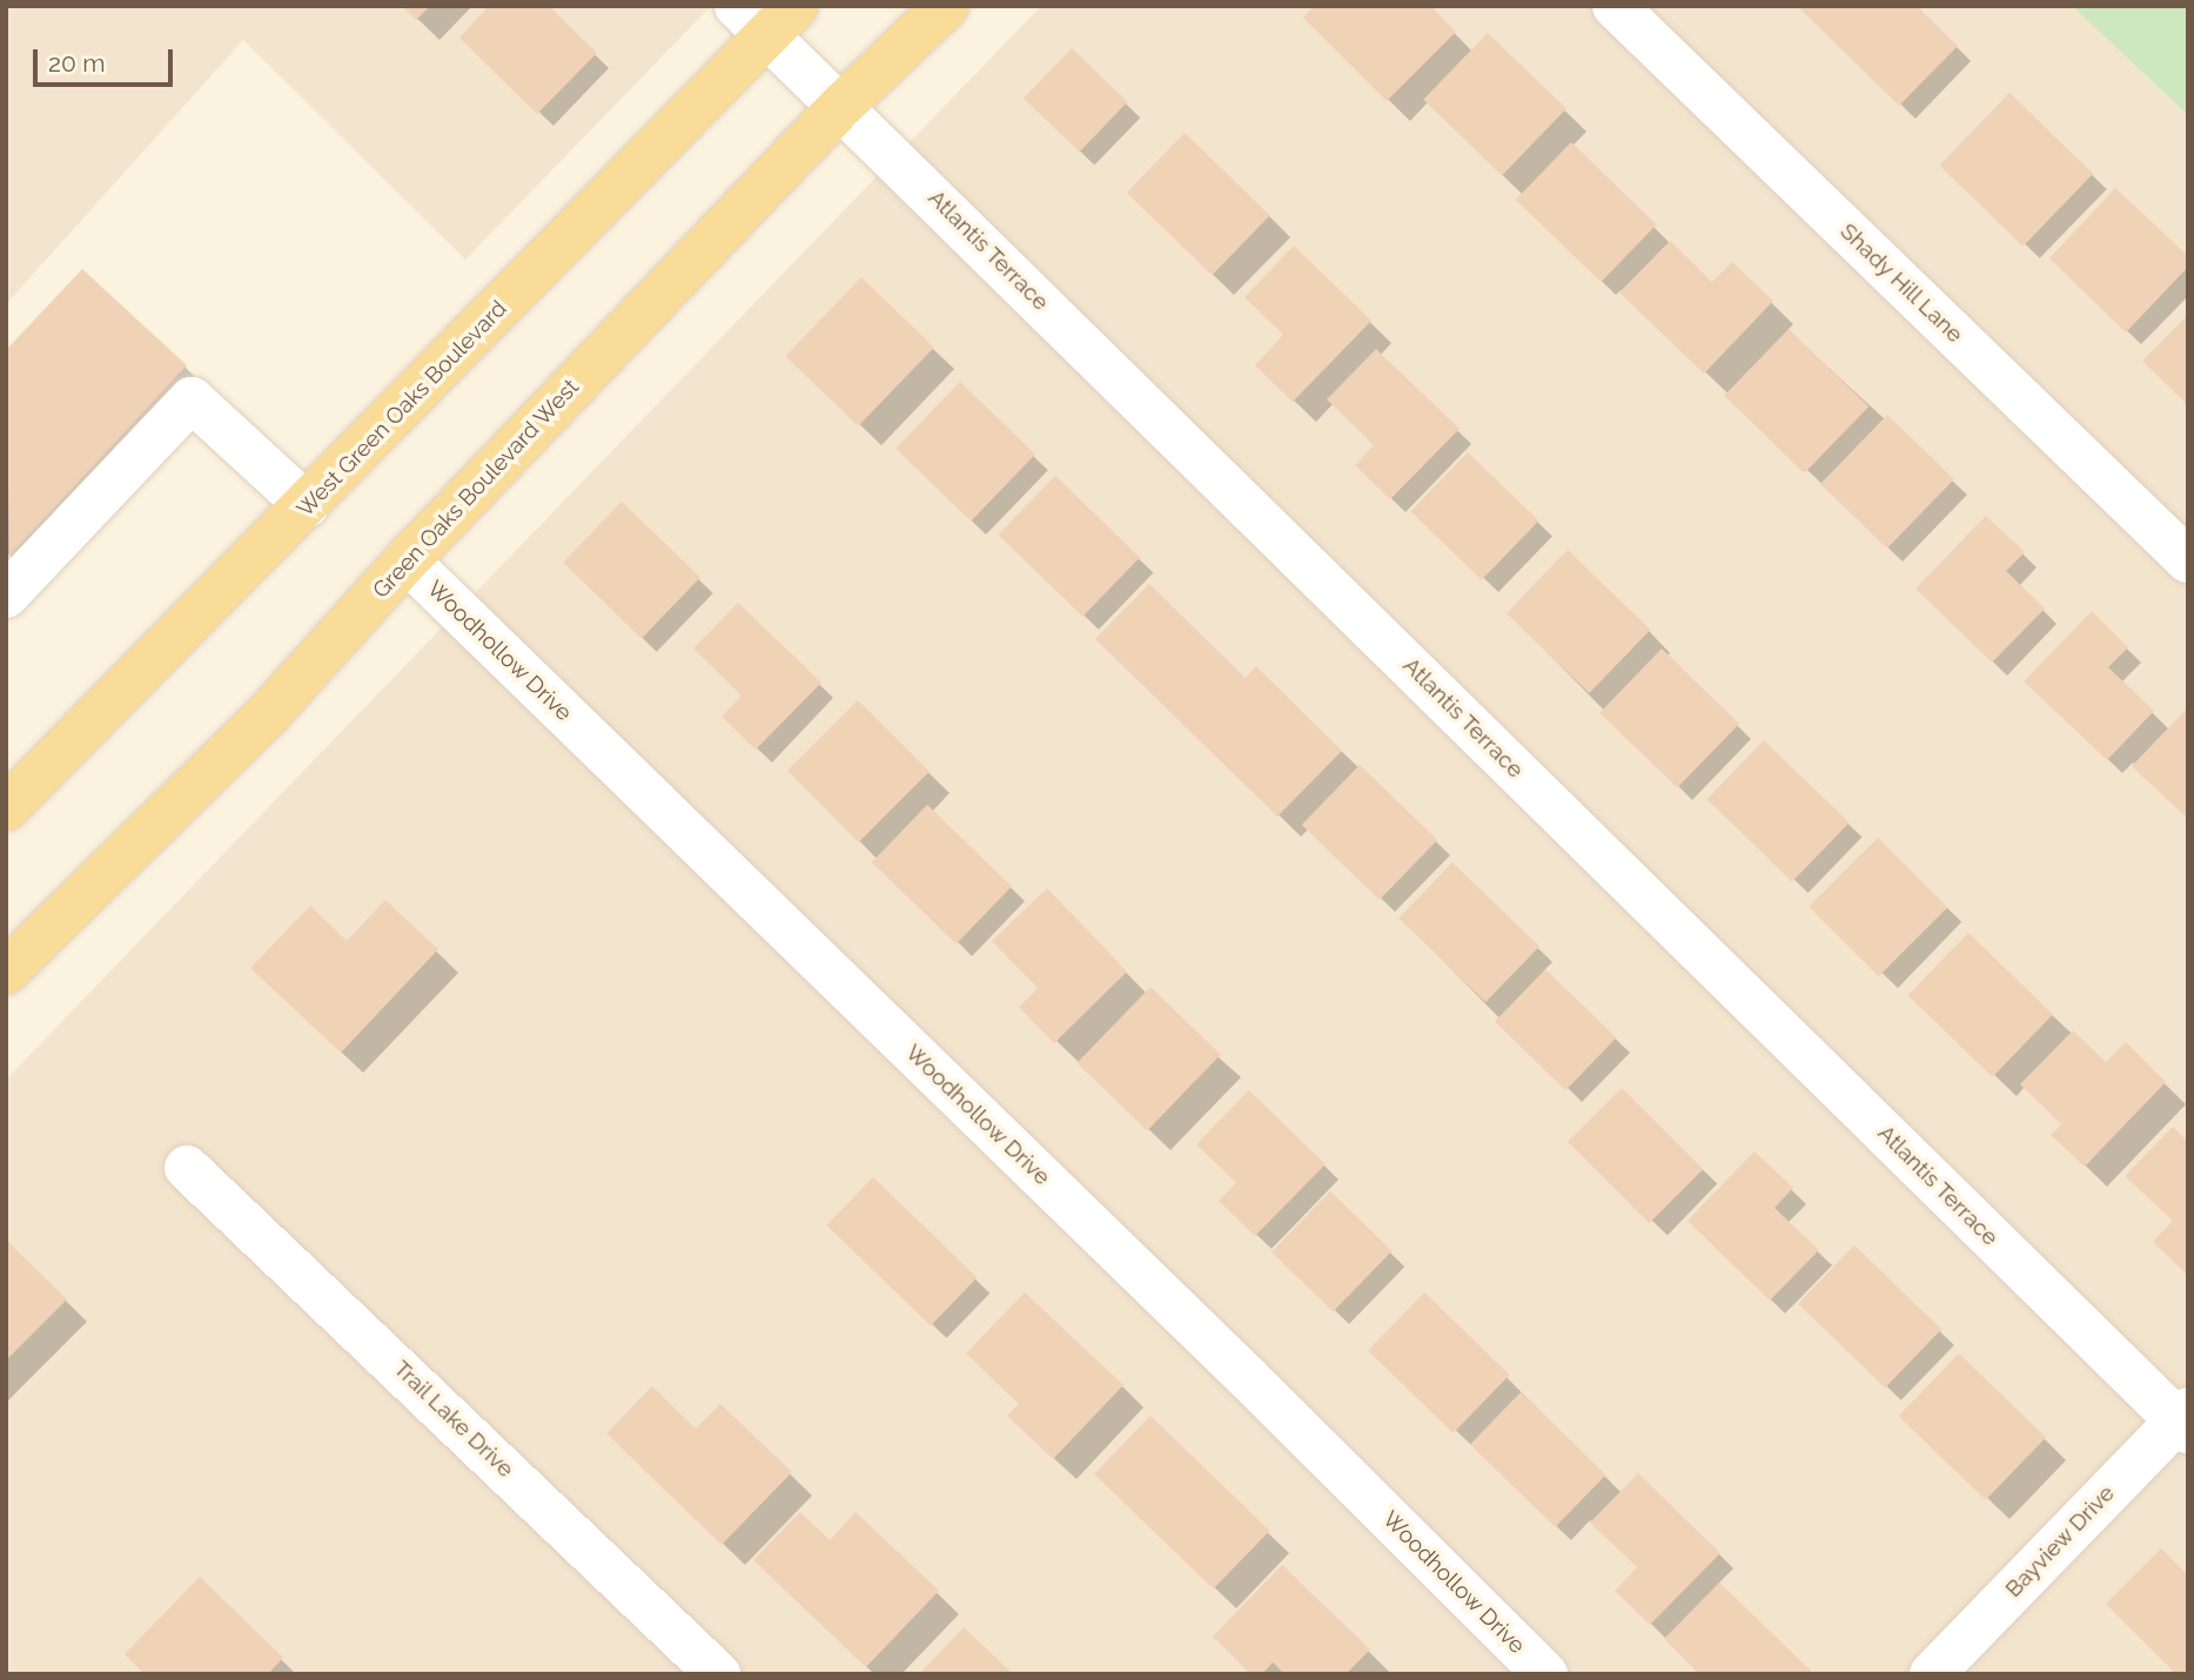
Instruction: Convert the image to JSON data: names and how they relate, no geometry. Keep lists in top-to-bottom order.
{
  "streets": {
    "main road": ["West Green Oaks Boulevard", "Green Oaks Boulevard West"],
    "street": [
      "Atlantis Terrace",
      "Shady Hill Lane",
      "Woodhollow Drive",
      "Trail Lake Drive",
      "Bayview Drive"
    ]
  },
  "crossings": [
    ["Atlantis Terrace", "West Green Oaks Boulevard"],
    ["Atlantis Terrace", "Green Oaks Boulevard West"],
    ["Atlantis Terrace", "Bayview Drive"],
    ["Green Oaks Boulevard West", "Woodhollow Drive"]
  ],
  "scale_bar": "20 m"
}
